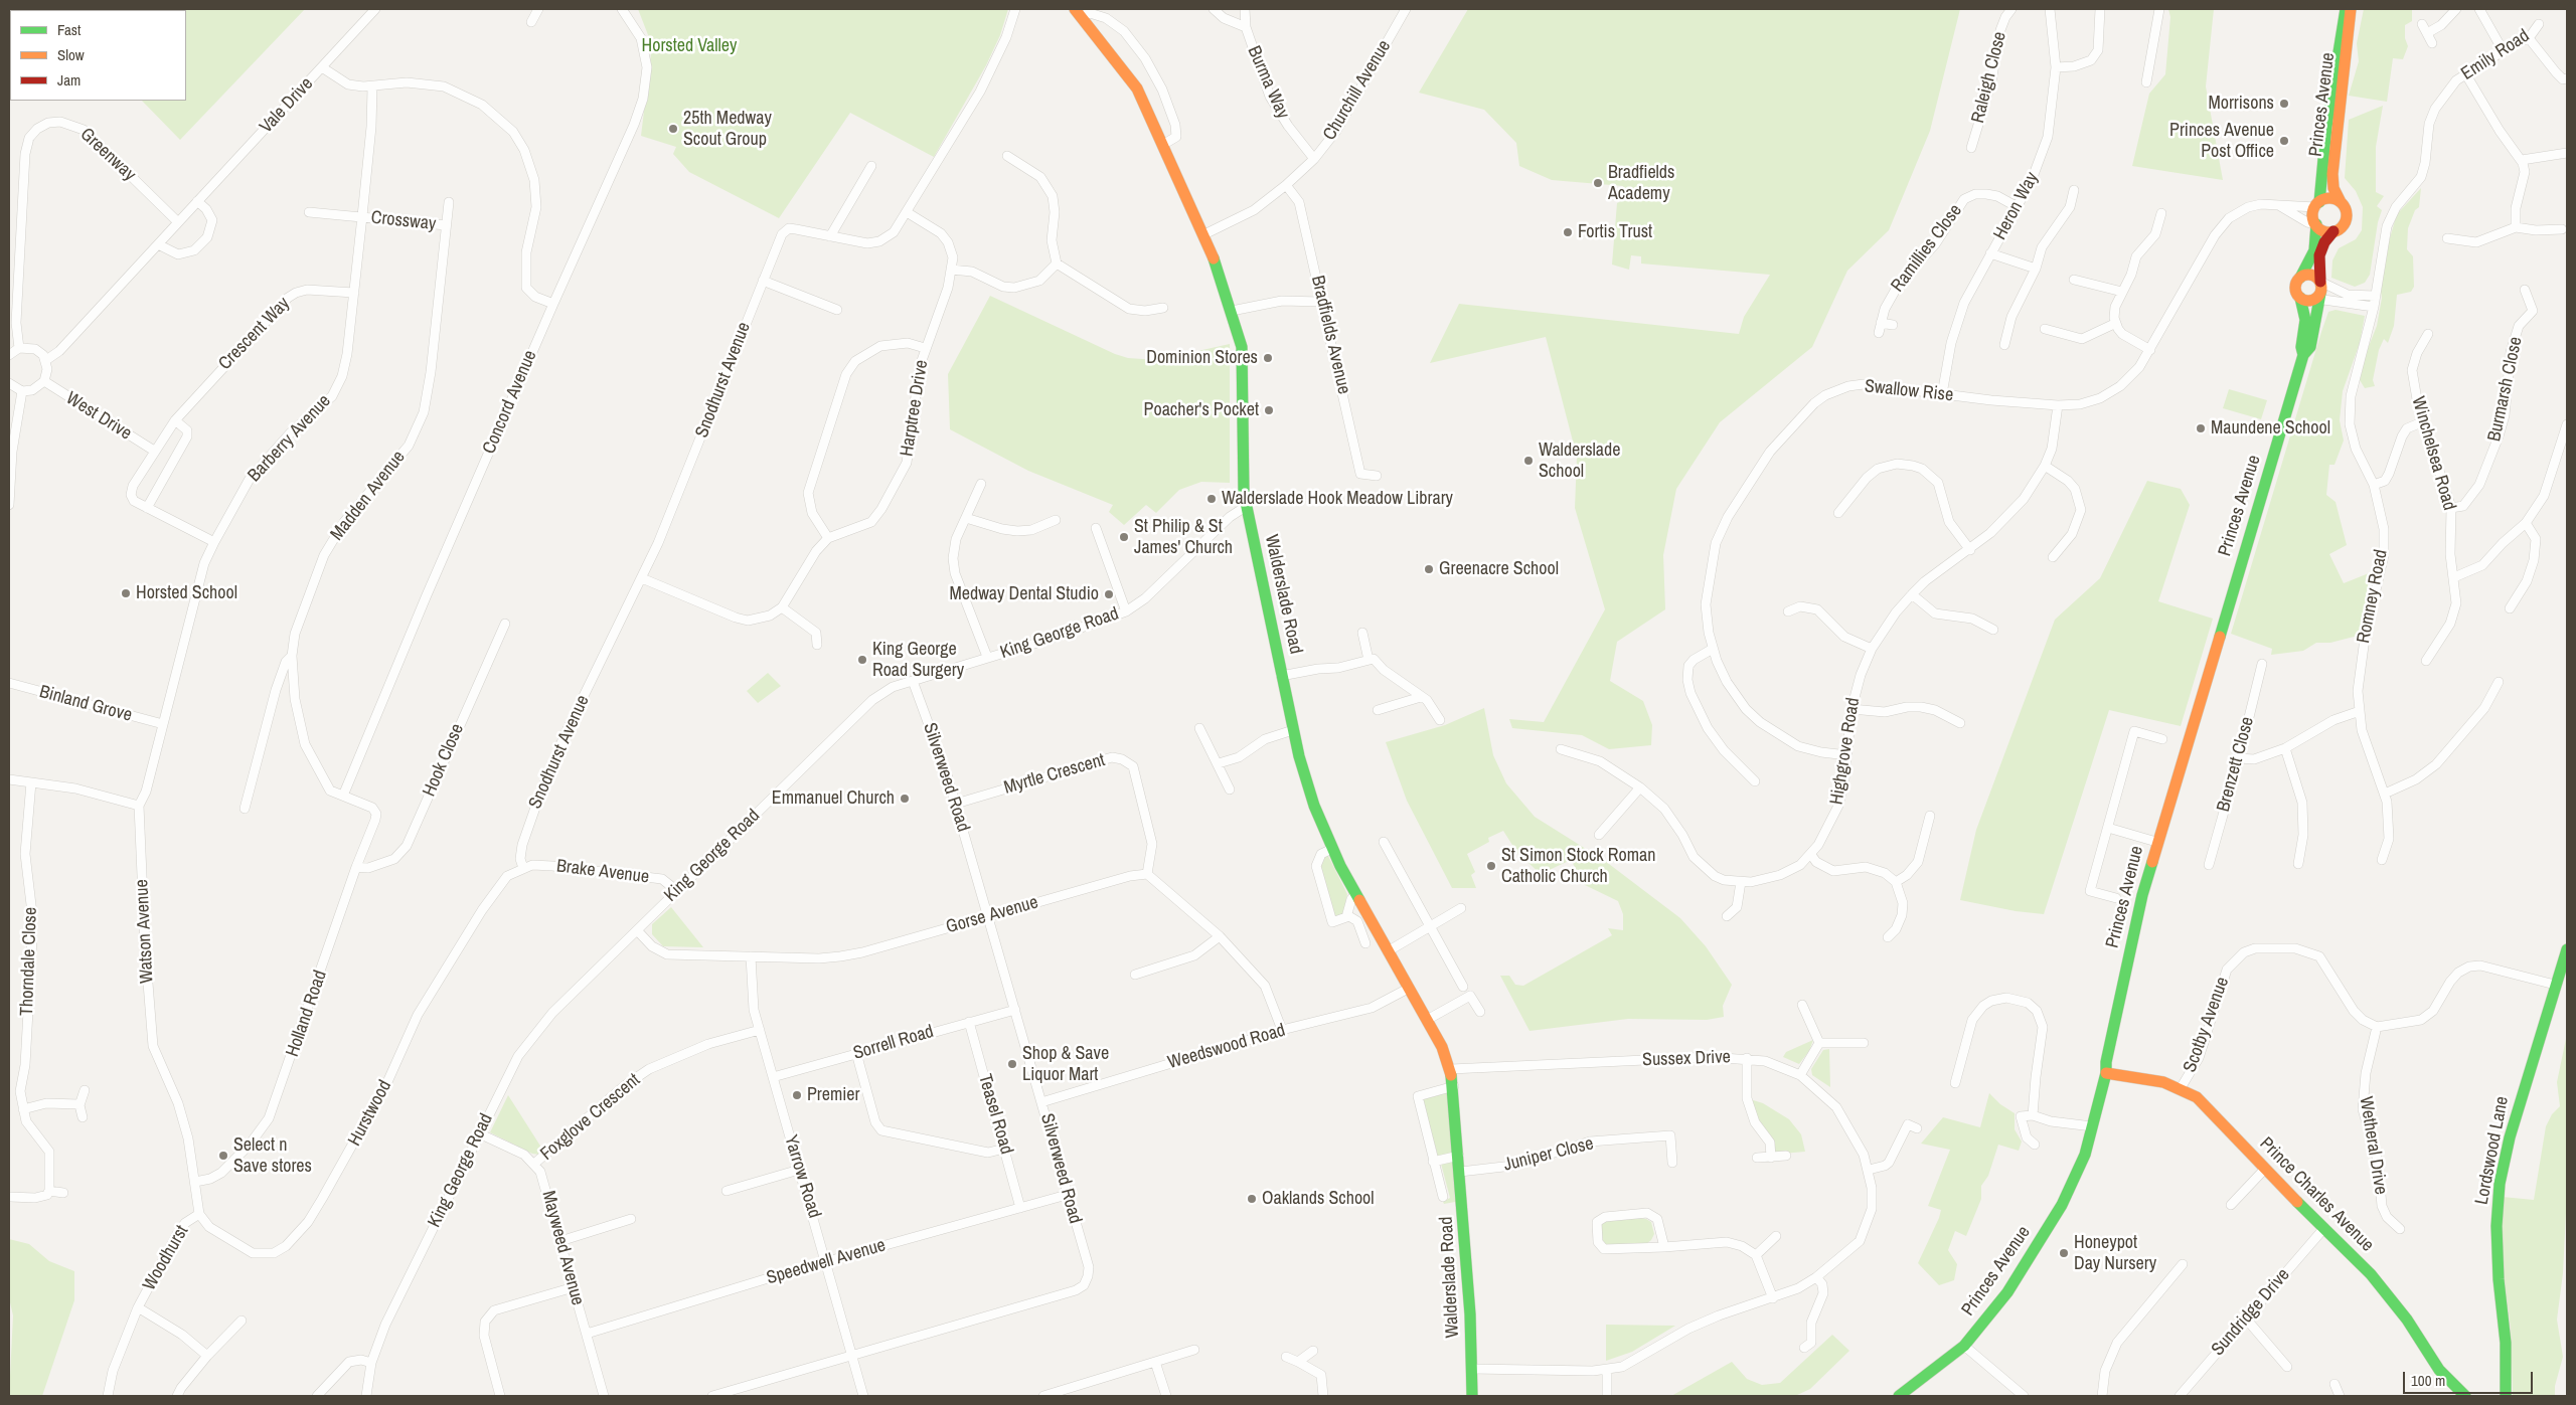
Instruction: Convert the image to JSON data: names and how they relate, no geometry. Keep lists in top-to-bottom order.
{
  "streets": {
    "street": [
      "Emily Road",
      "Raleigh Close",
      "Burma Way",
      "Churchill Avenue",
      "Princes Avenue",
      "Vale Drive",
      "Greenway",
      "Heron Way",
      "Crossway",
      "Ramillies Close",
      "Crescent Way",
      "Bradfields Avenue",
      "Snodhurst Avenue",
      "Burmarsh Close",
      "Swallow Rise",
      "Concord Avenue",
      "Harptree Drive",
      "West Drive",
      "Barberry Avenue",
      "Winchelsea Road",
      "Madden Avenue",
      "Walderslade Road",
      "Romney Road",
      "King George Road",
      "Binland Grove",
      "Highgrove Road",
      "Hook Close",
      "Brenzett Close",
      "Myrtle Crescent",
      "Silverweed Road",
      "Brake Avenue",
      "Gorse Avenue",
      "Watson Avenue",
      "Thorndale Close",
      "Holland Road",
      "Scotby Avenue",
      "Sorrell Road",
      "Weedswood Road",
      "Sussex Drive",
      "Hurstwood",
      "Teasel Road",
      "Foxglove Crescent",
      "Wetheral Drive",
      "Lordswood Lane",
      "Juniper Close",
      "Yarrow Road",
      "Prince Charles Avenue",
      "Mayweed Avenue",
      "Woodhurst",
      "Speedwell Avenue",
      "Sundridge Drive"
    ]
  },
  "crossings": [
    ["Emily Road", "Romney Road"],
    ["Burma Way", "Churchill Avenue"],
    ["Churchill Avenue", "Bradfields Avenue"],
    ["Churchill Avenue", "Walderslade Road"],
    ["Princes Avenue", "Swallow Rise"],
    ["Princes Avenue", "Prince Charles Avenue"],
    ["Vale Drive", "Greenway"],
    ["Heron Way", "Ramillies Close"],
    ["Heron Way", "Swallow Rise"],
    ["Crossway", "Barberry Avenue"],
    ["Crossway", "Madden Avenue"],
    ["Crescent Way", "West Drive"],
    ["Crescent Way", "Barberry Avenue"],
    ["Snodhurst Avenue", "Harptree Drive"],
    ["Snodhurst Avenue", "Brake Avenue"],
    ["Snodhurst Avenue", "Hurstwood"],
    ["Burmarsh Close", "Winchelsea Road"],
    ["Swallow Rise", "Highgrove Road"],
    ["Concord Avenue", "Holland Road"],
    ["Barberry Avenue", "Binland Grove"],
    ["Barberry Avenue", "Watson Avenue"],
    ["Walderslade Road", "King George Road"],
    ["Walderslade Road", "Weedswood Road"],
    ["Walderslade Road", "Sussex Drive"],
    ["Walderslade Road", "Juniper Close"],
    ["King George Road", "Silverweed Road"],
    ["King George Road", "Brake Avenue"],
    ["King George Road", "Gorse Avenue"],
    ["King George Road", "Mayweed Avenue"],
    ["Hook Close", "Holland Road"],
    ["Myrtle Crescent", "Silverweed Road"],
    ["Myrtle Crescent", "Gorse Avenue"],
    ["Silverweed Road", "Gorse Avenue"],
    ["Silverweed Road", "Sorrell Road"],
    ["Silverweed Road", "Weedswood Road"],
    ["Silverweed Road", "Yarrow Road"],
    ["Silverweed Road", "Speedwell Avenue"],
    ["Brake Avenue", "Hurstwood"],
    ["Gorse Avenue", "Yarrow Road"],
    ["Watson Avenue", "Holland Road"],
    ["Scotby Avenue", "Wetheral Drive"],
    ["Scotby Avenue", "Prince Charles Avenue"],
    ["Sorrell Road", "Teasel Road"],
    ["Sorrell Road", "Yarrow Road"],
    ["Hurstwood", "Woodhurst"],
    ["Teasel Road", "Speedwell Avenue"],
    ["Foxglove Crescent", "Yarrow Road"],
    ["Foxglove Crescent", "Mayweed Avenue"],
    ["Yarrow Road", "Speedwell Avenue"],
    ["Prince Charles Avenue", "Sundridge Drive"],
    ["Mayweed Avenue", "Speedwell Avenue"]
  ],
  "parks": ["Horsted Valley"],
  "places": [
    "Morrisons",
    "25th Medway Scout Group",
    "Princes Avenue Post Office",
    "Bradfields Academy",
    "Fortis Trust",
    "Dominion Stores",
    "Poacher's Pocket",
    "Maundene School",
    "Walderslade School",
    "Walderslade Hook Meadow Library",
    "St Philip & St James' Church",
    "Greenacre School",
    "Horsted School",
    "Medway Dental Studio",
    "King George Road Surgery",
    "Emmanuel Church",
    "St Simon Stock Roman Catholic Church",
    "Shop & Save Liquor Mart",
    "Premier",
    "Select n Save stores",
    "Oaklands School",
    "Honeypot Day Nursery"
  ],
  "legend": ["Fast", "Slow", "Jam"],
  "scale_bar": "100 m"
}
